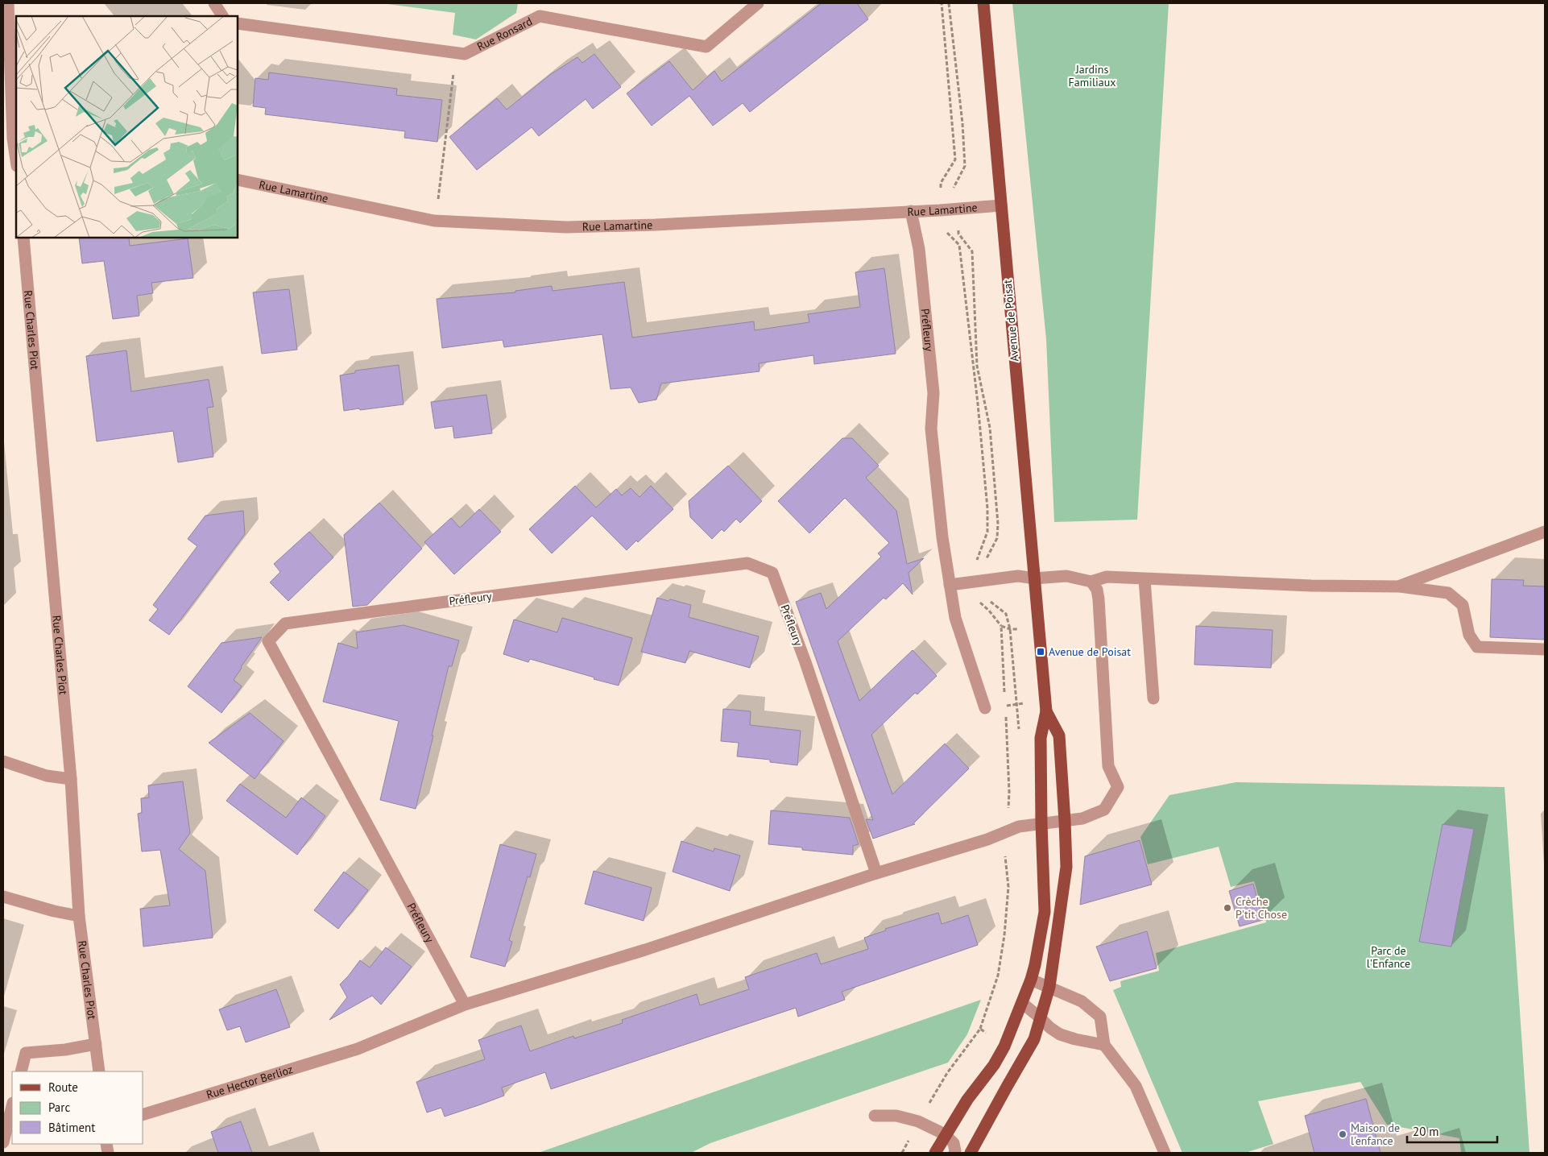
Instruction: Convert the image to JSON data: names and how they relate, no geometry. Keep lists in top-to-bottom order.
{
  "streets": {
    "main road": ["Avenue de Poisat"],
    "street": [
      "Rue Ronsard",
      "Rue Lamartine",
      "Rue Charles Piot",
      "Préfleury",
      "Rue Hector Berlioz"
    ]
  },
  "crossings": [
    ["Rue Lamartine", "Avenue de Poisat"],
    ["Rue Lamartine", "Préfleury"],
    ["Préfleury", "Rue Hector Berlioz"]
  ],
  "parks": ["Jardins Familiaux", "Parc de l'Enfance"],
  "places": {
    "transit": ["Avenue de Poisat"],
    "other": ["Crèche P'tit Chose", "Maison de l'enfance"]
  },
  "legend": ["Route", "Parc", "Bâtiment"],
  "scale_bar": "20 m"
}
